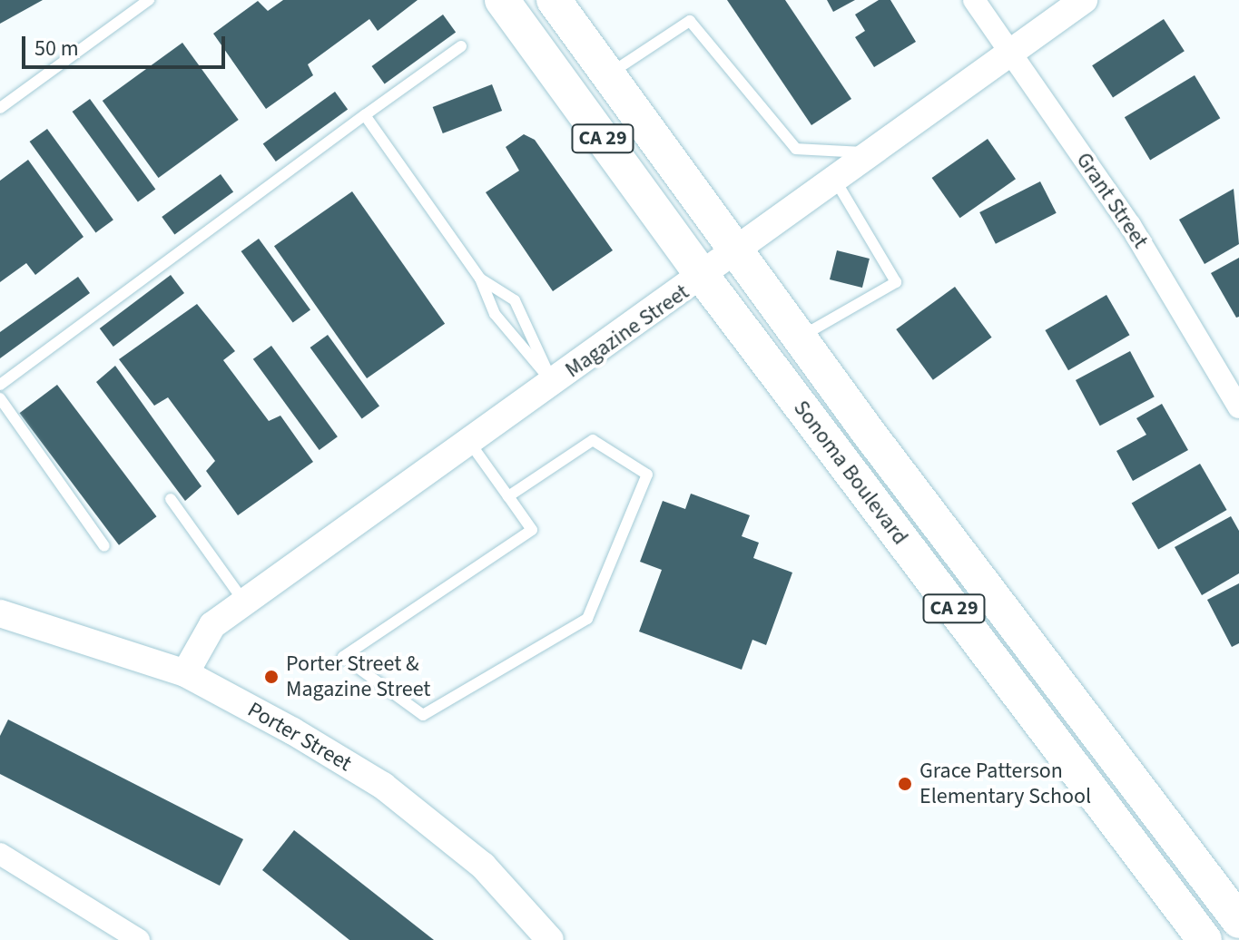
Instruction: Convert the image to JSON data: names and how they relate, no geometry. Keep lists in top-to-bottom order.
{
  "streets": {
    "main road": ["CA 29", "Sonoma Boulevard"],
    "street": ["Grant Street", "Magazine Street", "Porter Street"]
  },
  "crossings": [
    ["Grant Street", "Magazine Street"],
    ["Magazine Street", "Sonoma Boulevard"],
    ["Magazine Street", "Porter Street"]
  ],
  "places": ["Porter Street & Magazine Street", "Grace Patterson Elementary School"],
  "scale_bar": "50 m"
}
